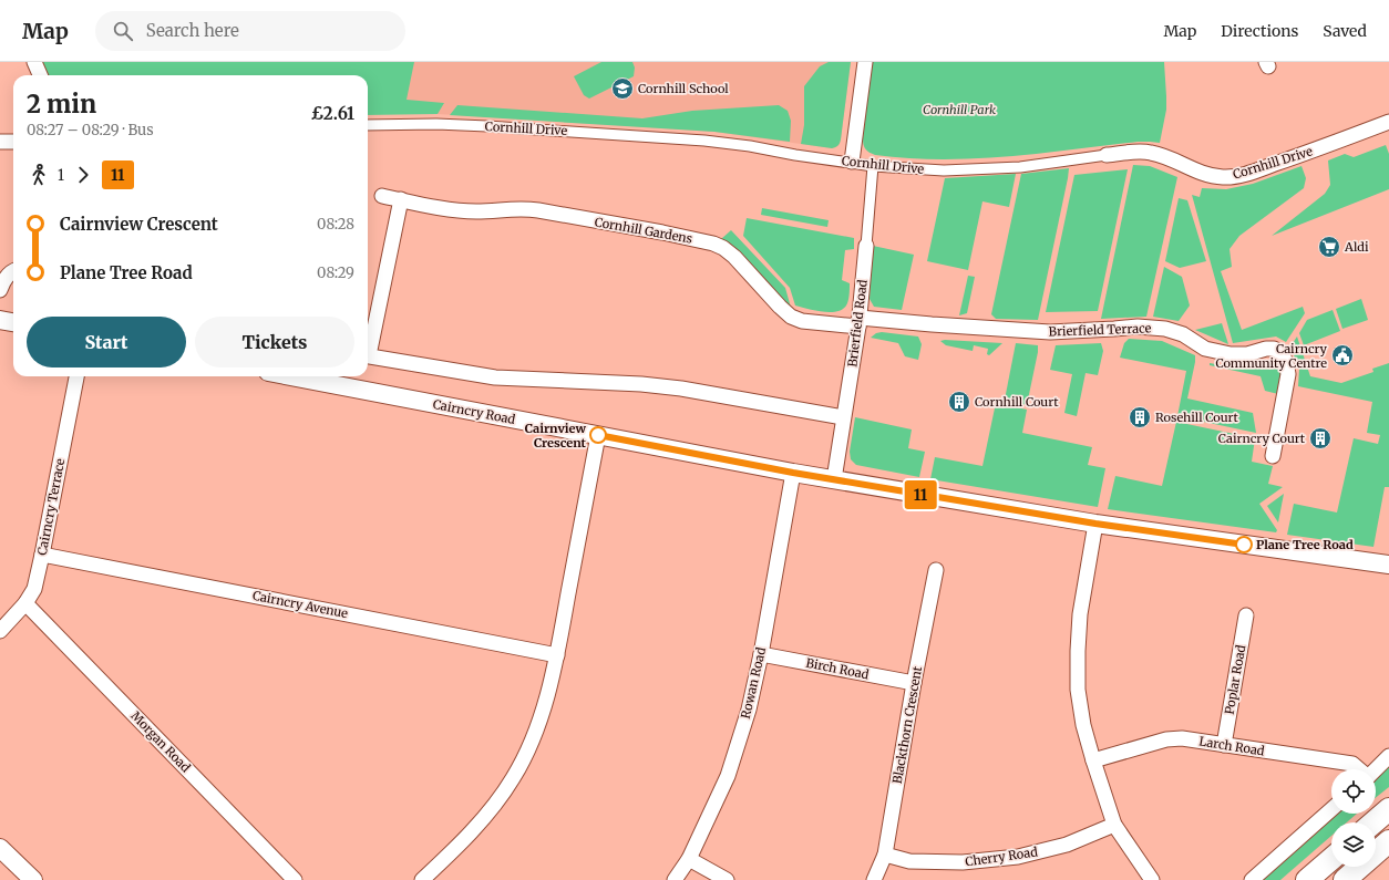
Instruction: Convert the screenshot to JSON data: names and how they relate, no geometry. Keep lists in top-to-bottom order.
{
  "streets": {
    "street": [
      "Cornhill Drive",
      "Cornhill Gardens",
      "Brierfield Road",
      "Brierfield Terrace",
      "Cairncry Road",
      "Cairncry Terrace",
      "Cairncry Avenue",
      "Birch Road",
      "Poplar Road",
      "Rowan Road",
      "Blackthorn Crescent",
      "Morgan Road",
      "Larch Road",
      "Cherry Road"
    ]
  },
  "crossings": [
    ["Cornhill Drive", "Brierfield Road"],
    ["Cornhill Gardens", "Brierfield Road"],
    ["Cornhill Gardens", "Brierfield Terrace"],
    ["Brierfield Road", "Brierfield Terrace"],
    ["Brierfield Road", "Cairncry Road"],
    ["Cairncry Road", "Rowan Road"],
    ["Cairncry Terrace", "Cairncry Avenue"],
    ["Cairncry Terrace", "Morgan Road"],
    ["Birch Road", "Rowan Road"],
    ["Birch Road", "Blackthorn Crescent"],
    ["Poplar Road", "Larch Road"],
    ["Blackthorn Crescent", "Cherry Road"]
  ],
  "parks": ["Cornhill Park"],
  "places": {
    "school or university": ["Cornhill School"],
    "supermarket": ["Aldi"],
    "public building": ["Cairncry Community Centre"],
    "building": ["Cornhill Court", "Rosehill Court", "Cairncry Court"],
    "other": ["Cairnview Crescent", "Plane Tree Road"]
  },
  "lines": ["bus line 11"],
  "page": {
    "header": "Map",
    "search": "Search here",
    "nav": ["Map", "Directions", "Saved"],
    "on_map": "11",
    "heading": ["2 min", "08:27 – 08:29 · Bus", "£2.61"],
    "legs": ["1", "11"],
    "list": [
      {
        "name": "Cairnview Crescent",
        "value": "08:28"
      },
      {
        "name": "Plane Tree Road",
        "value": "08:29"
      }
    ],
    "buttons": ["Start", "Tickets"]
  }
}
